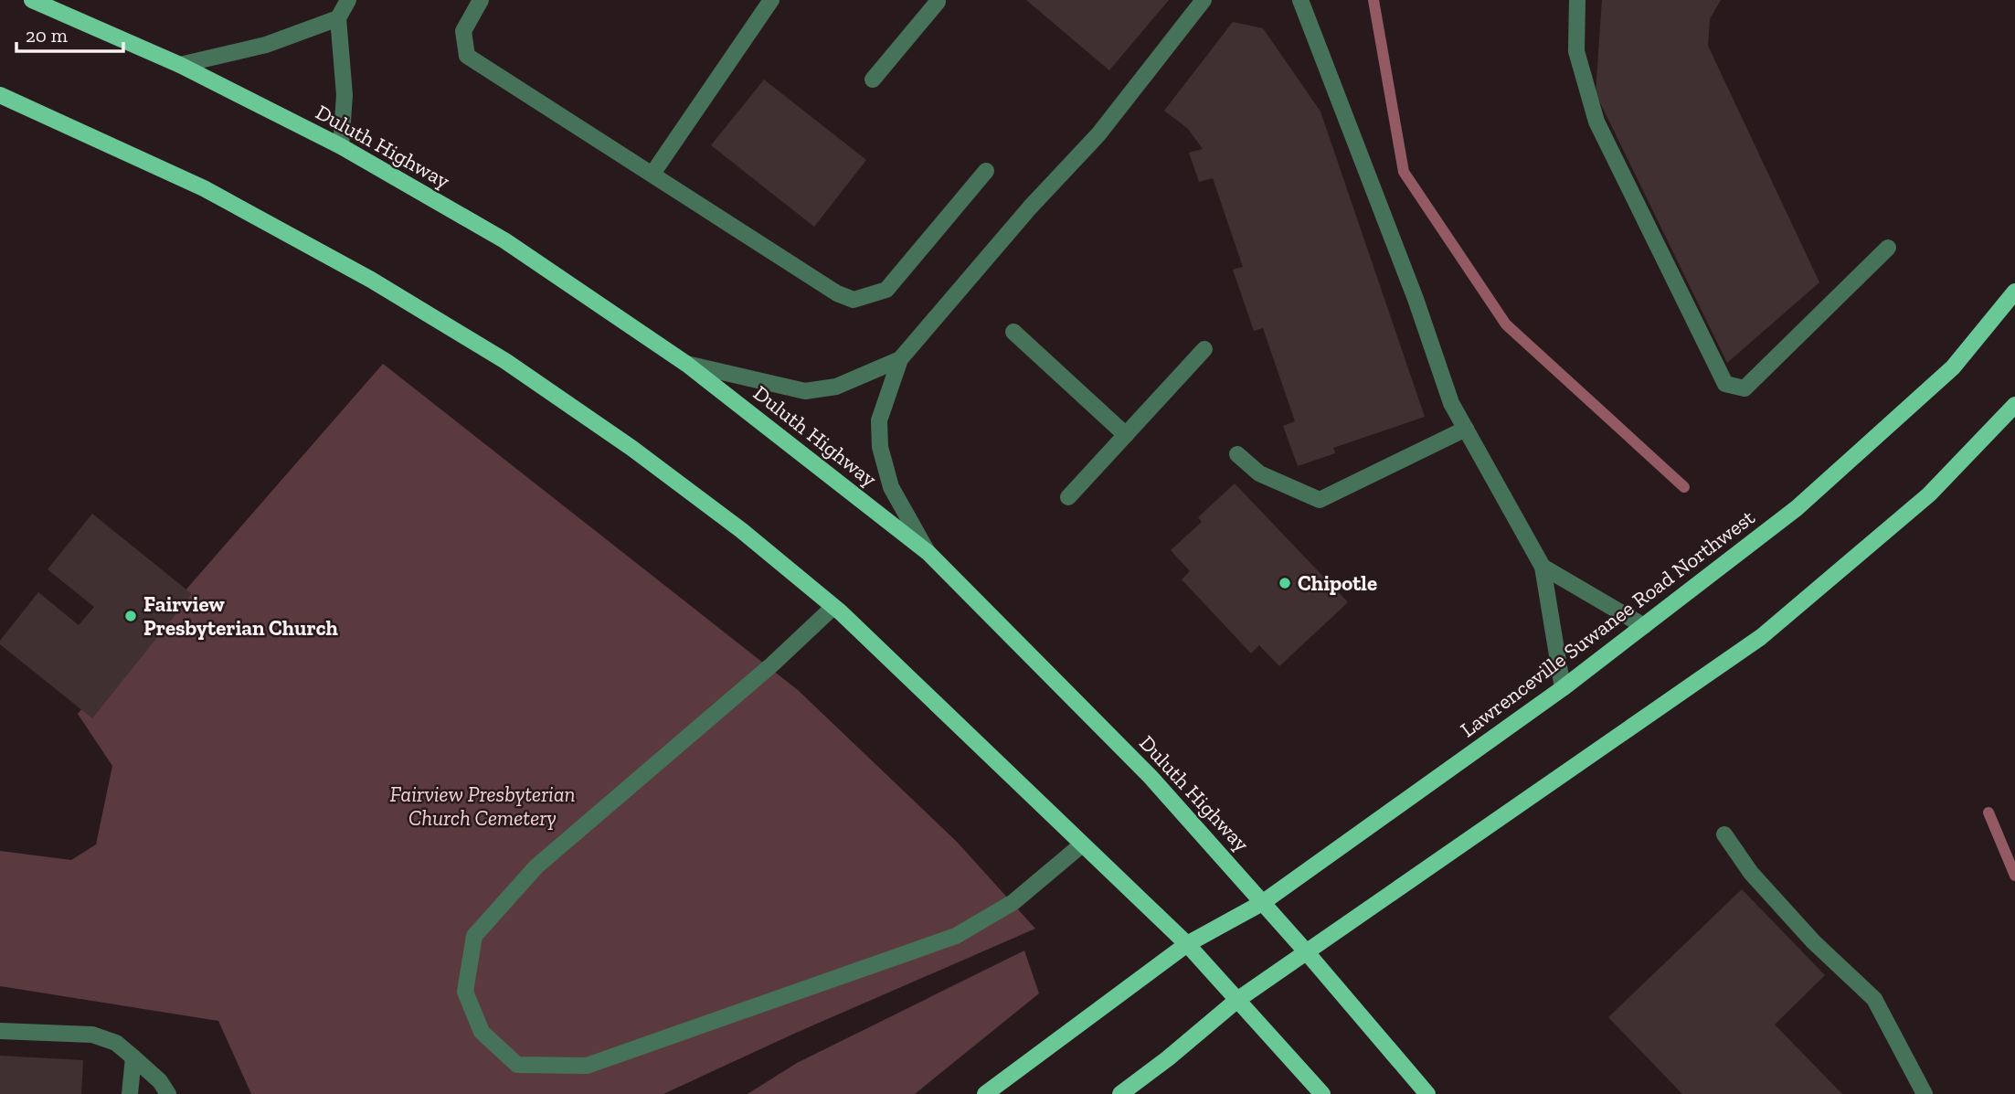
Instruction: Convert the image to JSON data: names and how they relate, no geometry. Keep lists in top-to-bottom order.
{
  "streets": {
    "main road": ["Duluth Highway", "Lawrenceville Suwanee Road Northwest"]
  },
  "crossings": [
    ["Duluth Highway", "Lawrenceville Suwanee Road Northwest"]
  ],
  "parks": ["Fairview Presbyterian Church Cemetery"],
  "places": ["Chipotle", "Fairview Presbyterian Church"],
  "scale_bar": "20 m"
}
